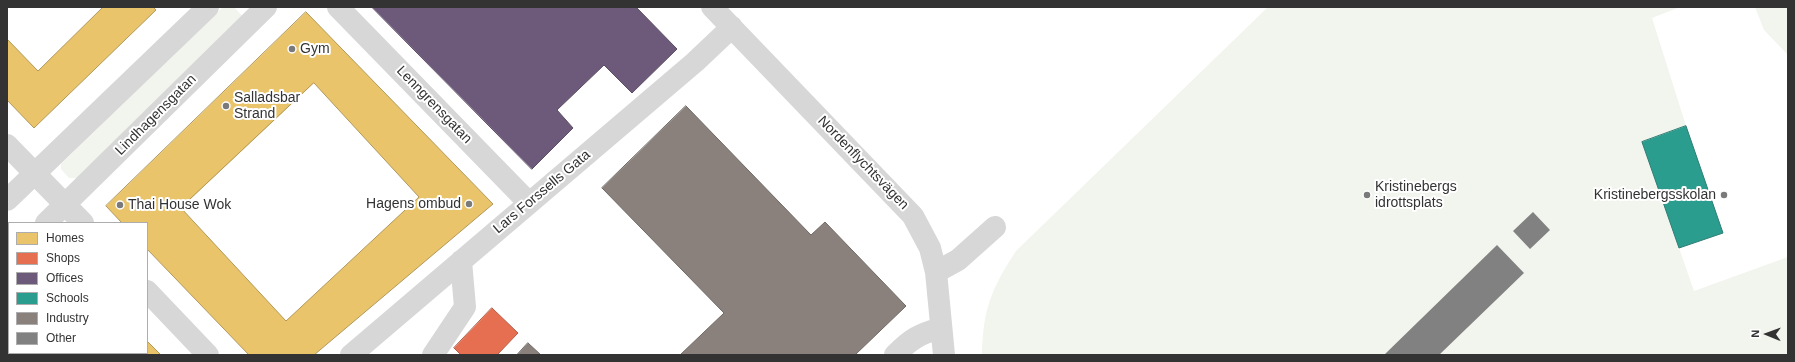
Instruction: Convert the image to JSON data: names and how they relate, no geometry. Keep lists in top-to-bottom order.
{
  "streets": {
    "street": [
      "Lenngrensgatan",
      "Lindhagensgatan",
      "Nordenflychtsvägen",
      "Lars Forssells Gata"
    ]
  },
  "crossings": [
    ["Lenngrensgatan", "Lars Forssells Gata"],
    ["Nordenflychtsvägen", "Lars Forssells Gata"]
  ],
  "places": [
    "Gym",
    "Salladsbar Strand",
    "Kristinebergs idrottsplats",
    "Kristinebergsskolan",
    "Hagens ombud",
    "Thai House Wok"
  ],
  "legend": [
    "Homes",
    "Shops",
    "Offices",
    "Schools",
    "Industry",
    "Other"
  ],
  "north": "left"
}
